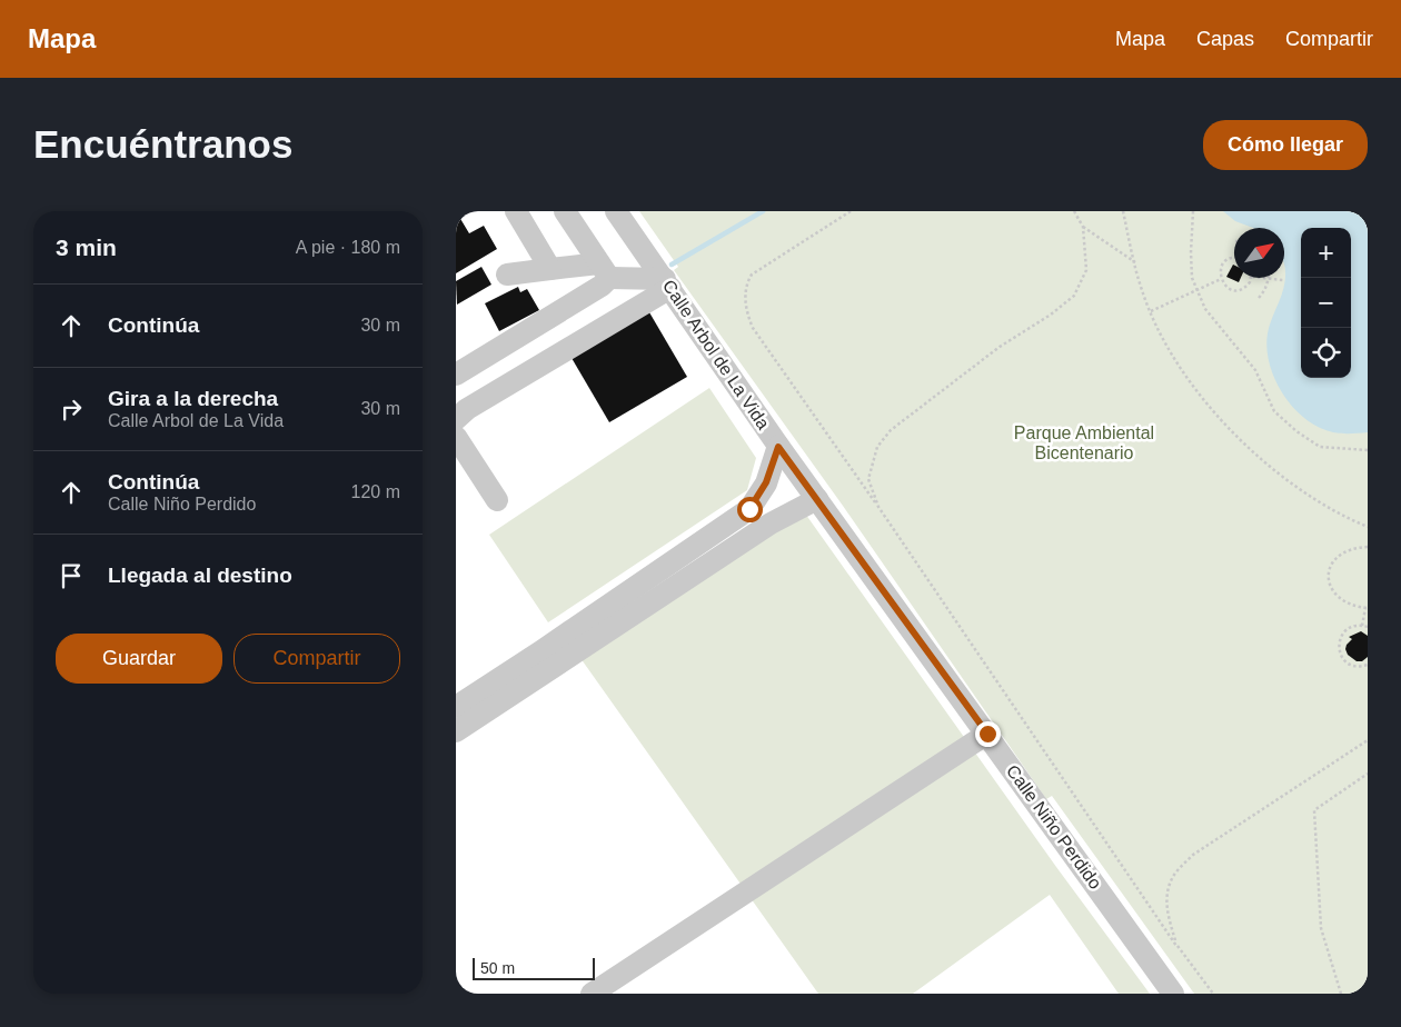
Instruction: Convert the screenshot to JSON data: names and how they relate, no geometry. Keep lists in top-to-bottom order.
{
  "streets": {
    "street": ["Calle Arbol de La Vida", "Calle Niño Perdido"]
  },
  "crossings": [
    ["Calle Arbol de La Vida", "Calle Niño Perdido"]
  ],
  "parks": ["Parque Ambiental Bicentenario"],
  "scale_bar": "50 m",
  "north": "top right",
  "page": {
    "header": "Mapa",
    "nav": ["Mapa", "Capas", "Compartir"],
    "buttons": [
      "Cómo llegar",
      ["Guardar", "Compartir"]
    ],
    "title": "Encuéntranos",
    "heading": ["3 min", "A pie · 180 m"],
    "map_buttons": ["+", "−"],
    "list": [
      ["Continúa", "30 m"],
      ["Gira a la derecha", "Calle Arbol de La Vida", "30 m"],
      ["Continúa", "Calle Niño Perdido", "120 m"],
      "Llegada al destino"
    ],
    "scale": "50 m"
  }
}
